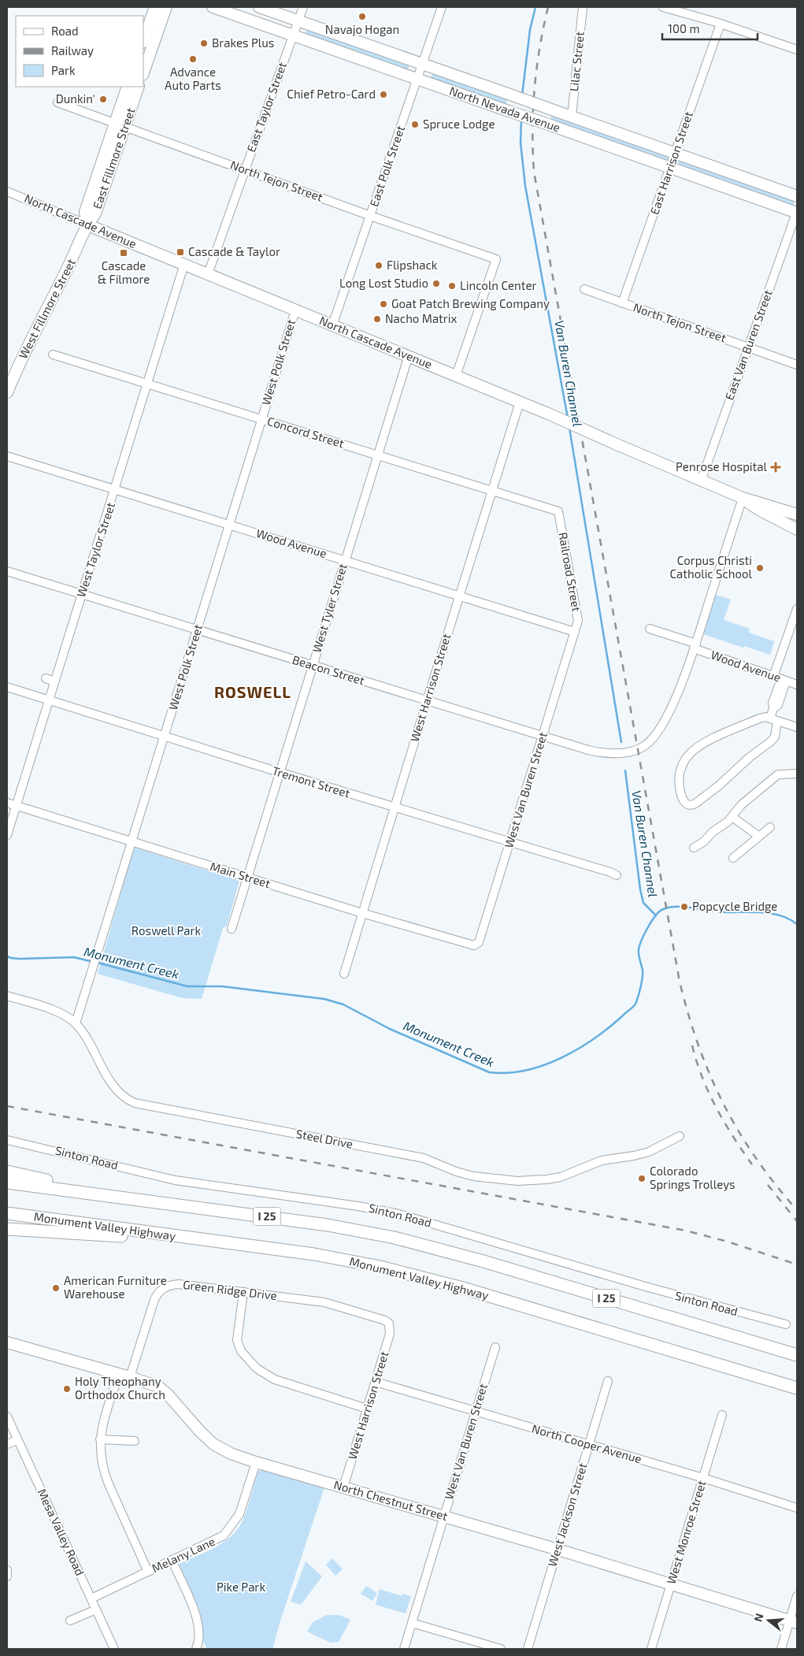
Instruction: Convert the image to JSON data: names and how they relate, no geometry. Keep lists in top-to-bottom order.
{
  "streets": {
    "highway": ["I 25", "Monument Valley Highway"],
    "main road": [
      "North Nevada Avenue",
      "East Fillmore Street",
      "North Cascade Avenue",
      "West Fillmore Street",
      "North Chestnut Street"
    ],
    "street": [
      "Lilac Street",
      "East Taylor Street",
      "East Harrison Street",
      "East Polk Street",
      "North Tejon Street",
      "East Van Buren Street",
      "West Polk Street",
      "Concord Street",
      "Wood Avenue",
      "West Taylor Street",
      "Railroad Street",
      "West Tyler Street",
      "Beacon Street",
      "West Harrison Street",
      "Tremont Street",
      "West Van Buren Street",
      "Main Street",
      "Steel Drive",
      "Sinton Road",
      "Green Ridge Drive",
      "North Cooper Avenue",
      "West Jackson Street",
      "Mesa Valley Road",
      "West Monroe Street",
      "Melany Lane"
    ]
  },
  "crossings": [
    ["Lilac Street", "North Nevada Avenue"],
    ["East Taylor Street", "North Nevada Avenue"],
    ["East Taylor Street", "North Tejon Street"],
    ["East Taylor Street", "North Cascade Avenue"],
    ["North Nevada Avenue", "East Harrison Street"],
    ["North Nevada Avenue", "East Polk Street"],
    ["North Nevada Avenue", "East Van Buren Street"],
    ["East Fillmore Street", "North Tejon Street"],
    ["East Fillmore Street", "North Cascade Avenue"],
    ["East Fillmore Street", "West Fillmore Street"],
    ["East Harrison Street", "North Tejon Street"],
    ["East Polk Street", "North Tejon Street"],
    ["East Polk Street", "North Cascade Avenue"],
    ["North Tejon Street", "North Cascade Avenue"],
    ["North Tejon Street", "East Van Buren Street"],
    ["North Cascade Avenue", "West Fillmore Street"],
    ["North Cascade Avenue", "East Van Buren Street"],
    ["North Cascade Avenue", "West Polk Street"],
    ["North Cascade Avenue", "West Taylor Street"],
    ["North Cascade Avenue", "West Tyler Street"],
    ["North Cascade Avenue", "West Harrison Street"],
    ["West Polk Street", "Concord Street"],
    ["West Polk Street", "Wood Avenue"],
    ["West Polk Street", "Beacon Street"],
    ["West Polk Street", "Tremont Street"],
    ["West Polk Street", "Main Street"],
    ["West Polk Street", "Steel Drive"],
    ["Concord Street", "West Taylor Street"],
    ["Concord Street", "Railroad Street"],
    ["Concord Street", "West Tyler Street"],
    ["Concord Street", "West Harrison Street"],
    ["Wood Avenue", "West Taylor Street"],
    ["Wood Avenue", "Railroad Street"],
    ["Wood Avenue", "West Tyler Street"],
    ["Wood Avenue", "Beacon Street"],
    ["Wood Avenue", "West Harrison Street"],
    ["Wood Avenue", "West Van Buren Street"],
    ["West Taylor Street", "Beacon Street"],
    ["West Taylor Street", "Tremont Street"],
    ["West Taylor Street", "Main Street"],
    ["Railroad Street", "West Van Buren Street"],
    ["West Tyler Street", "Beacon Street"],
    ["West Tyler Street", "Tremont Street"],
    ["West Tyler Street", "Main Street"],
    ["Beacon Street", "West Harrison Street"],
    ["Beacon Street", "West Van Buren Street"],
    ["West Harrison Street", "Tremont Street"],
    ["West Harrison Street", "Main Street"],
    ["West Harrison Street", "Green Ridge Drive"],
    ["West Harrison Street", "North Cooper Avenue"],
    ["West Harrison Street", "North Chestnut Street"],
    ["Tremont Street", "West Van Buren Street"],
    ["West Van Buren Street", "Main Street"],
    ["West Van Buren Street", "North Cooper Avenue"],
    ["West Van Buren Street", "North Chestnut Street"],
    ["Green Ridge Drive", "North Chestnut Street"],
    ["North Cooper Avenue", "West Jackson Street"],
    ["North Cooper Avenue", "West Monroe Street"],
    ["North Chestnut Street", "West Jackson Street"],
    ["North Chestnut Street", "West Monroe Street"],
    ["North Chestnut Street", "Melany Lane"],
    ["Mesa Valley Road", "Melany Lane"]
  ],
  "districts": ["ROSWELL"],
  "water": ["Van Buren Channel", "Monument Creek"],
  "parks": ["Roswell Park", "Pike Park"],
  "places": {
    "other": [
      "Navajo Hogan",
      "Brakes Plus",
      "Advance Auto Parts",
      "Chief Petro-Card",
      "Dunkin'",
      "Spruce Lodge",
      "Flipshack",
      "Long Lost Studio",
      "Lincoln Center",
      "Goat Patch Brewing Company",
      "Nacho Matrix",
      "Corpus Christi Catholic School",
      "Popcycle Bridge",
      "Colorado Springs Trolleys",
      "American Furniture Warehouse",
      "Holy Theophany Orthodox Church"
    ],
    "transit": ["Cascade & Taylor", "Cascade & Filmore"],
    "health": ["Penrose Hospital"]
  },
  "legend": ["Road", "Railway", "Park"],
  "scale_bar": "100 m",
  "north": "left"
}
